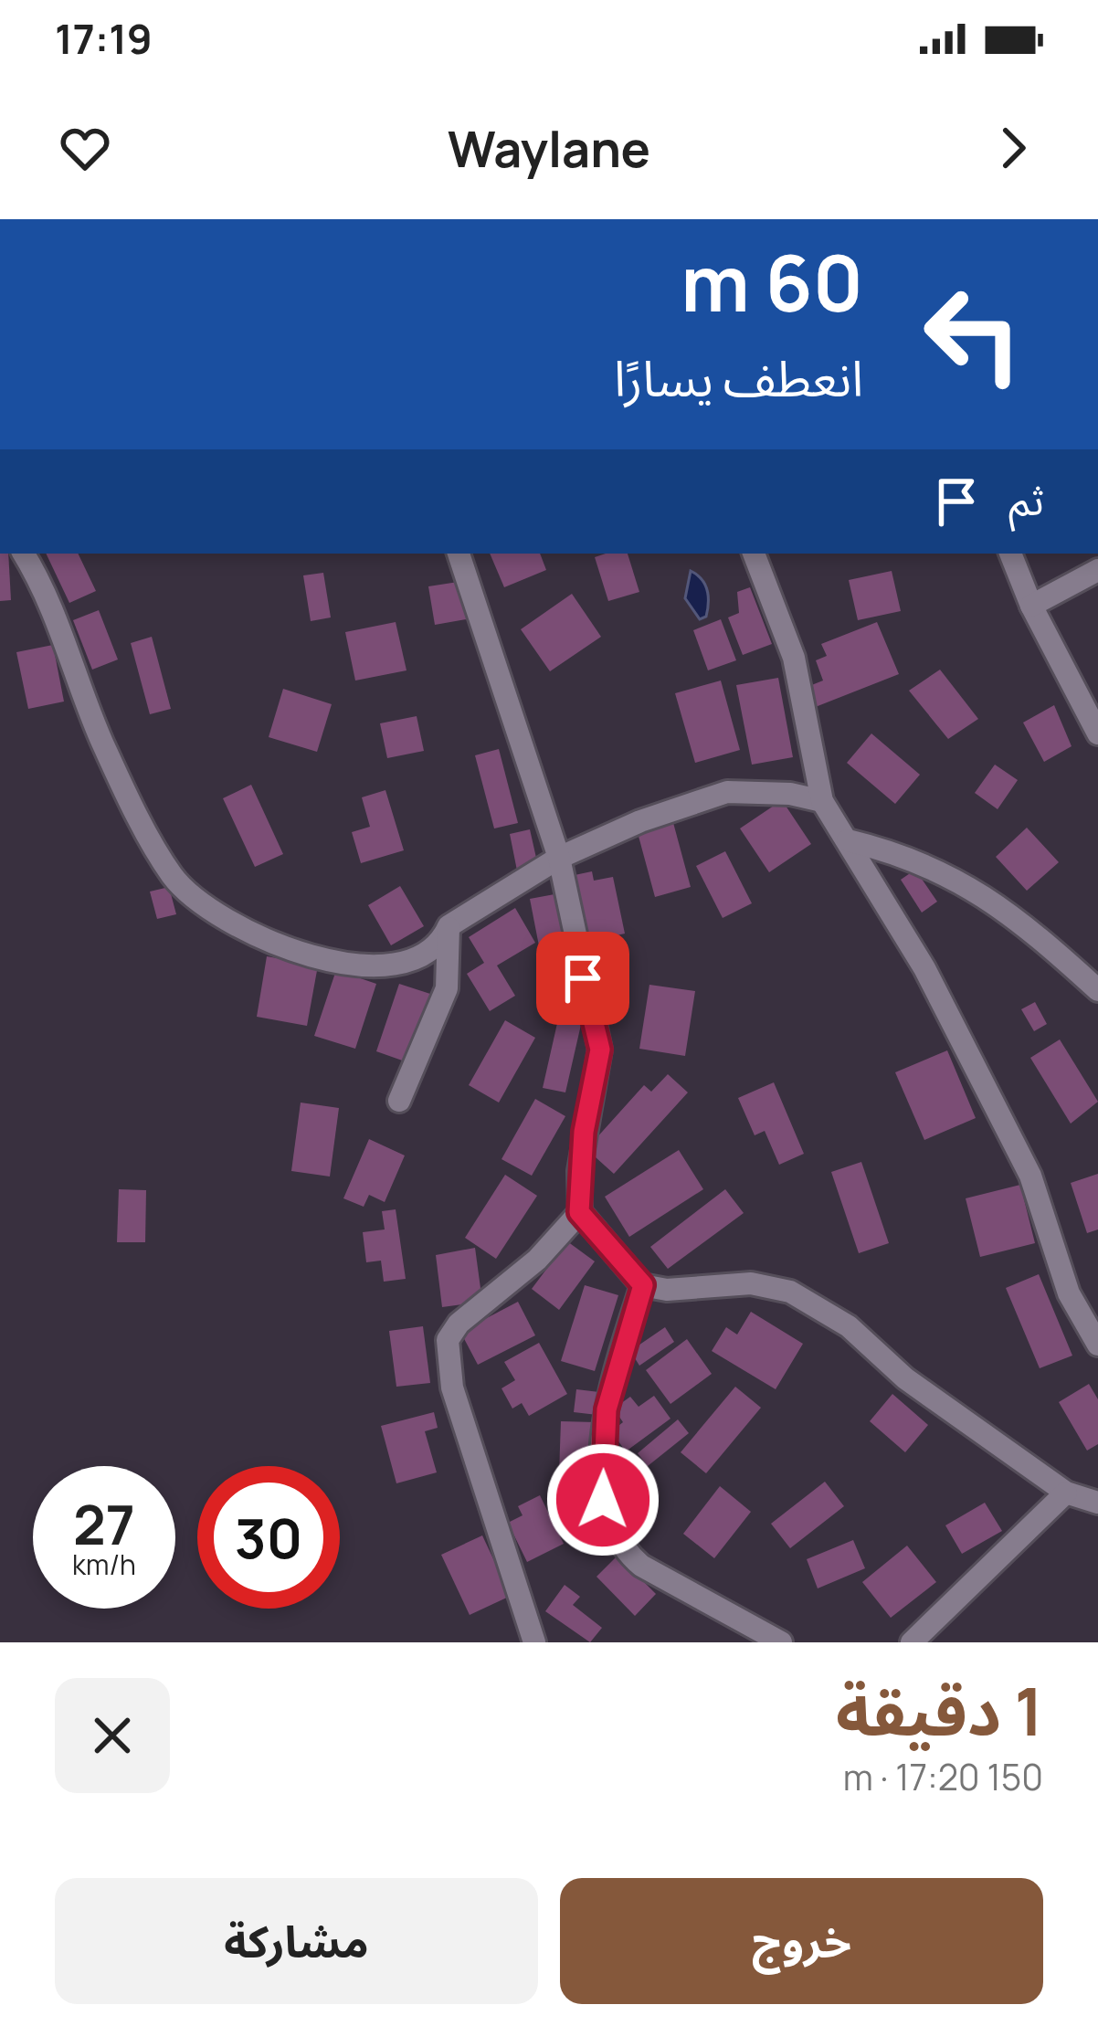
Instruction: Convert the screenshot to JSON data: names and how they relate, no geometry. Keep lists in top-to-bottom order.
{
  "page": {
    "status": "17:19",
    "header": "Waylane",
    "turn": ["60 m", "انعطف يسارًا"],
    "then": "ثم",
    "speed": "27 km/h",
    "limit": "30",
    "heading": ["1 دقيقة", "150 m · 17:20"],
    "buttons": ["خروج", "مشاركة"]
  }
}
